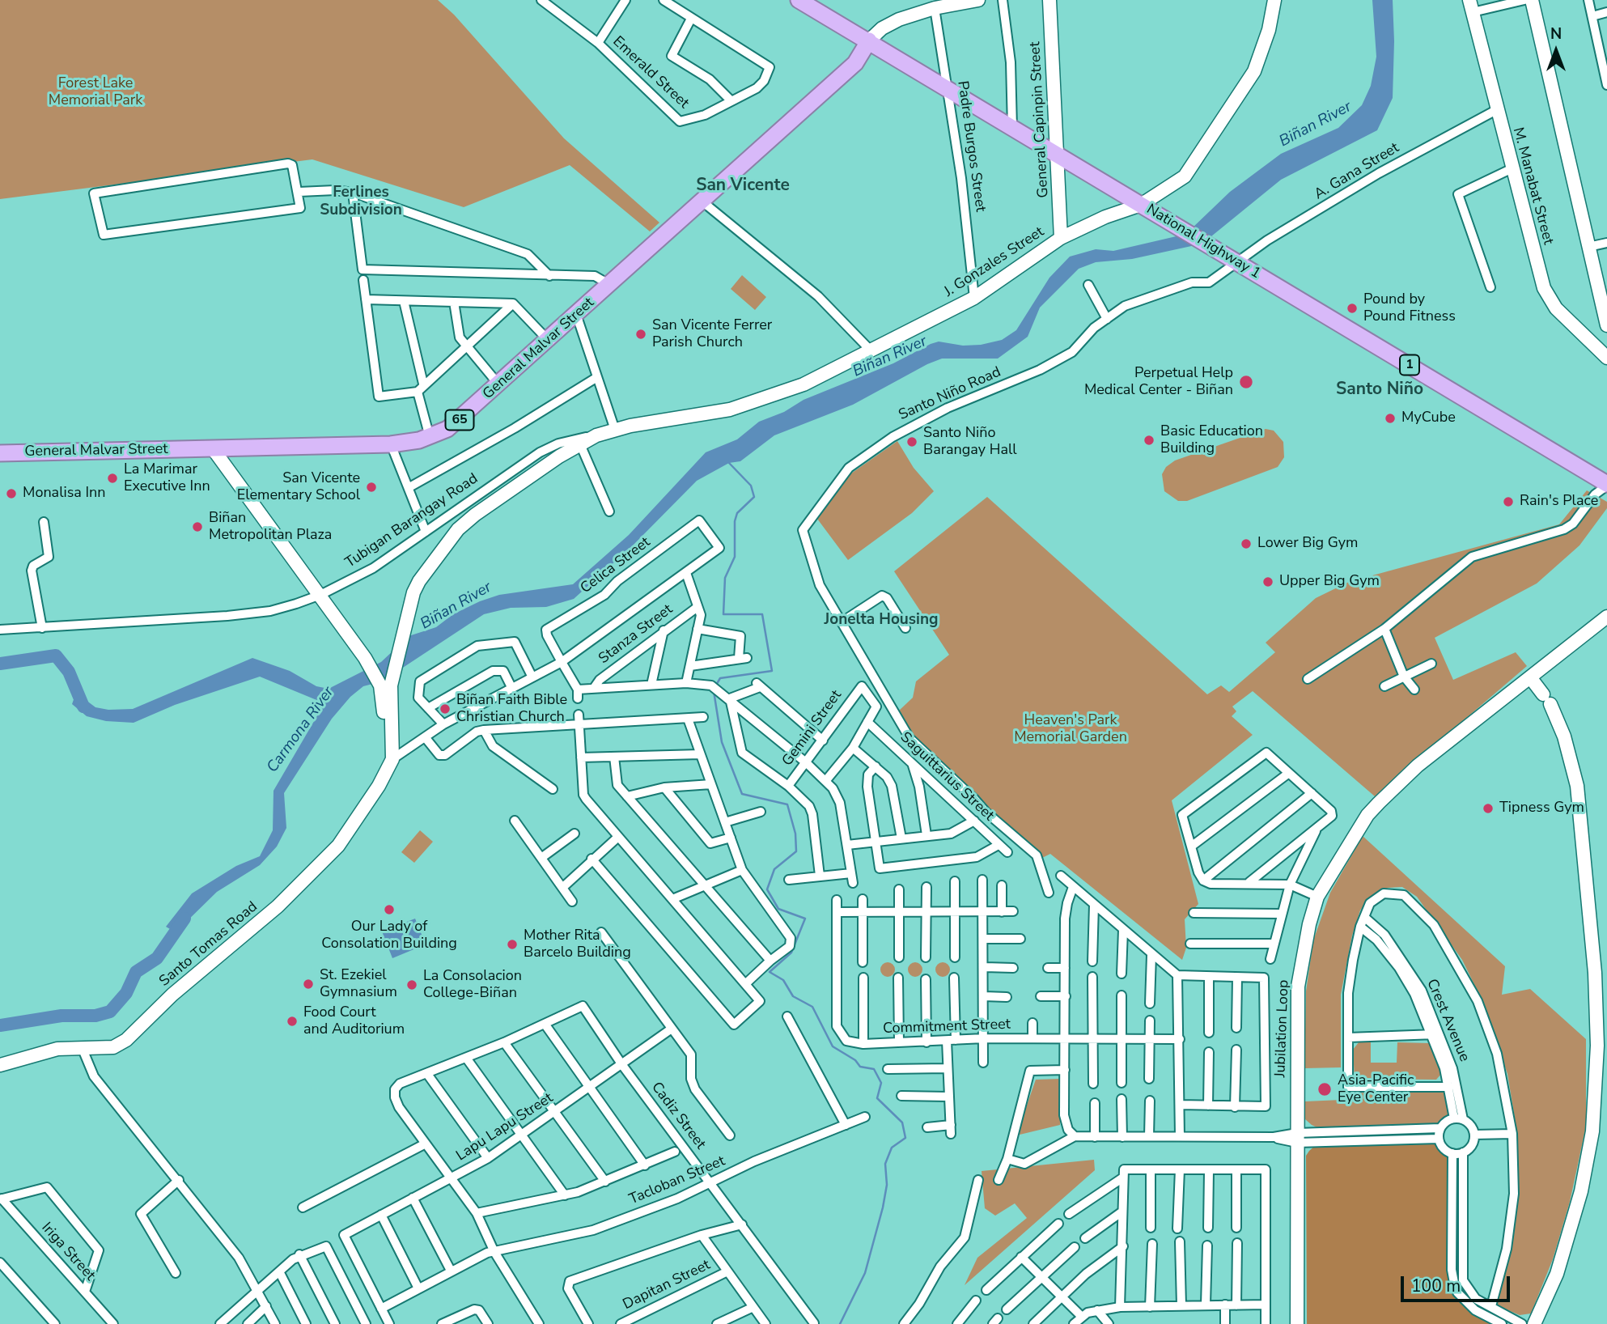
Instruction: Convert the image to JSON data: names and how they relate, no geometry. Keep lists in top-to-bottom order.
{
  "streets": {
    "highway": [
      "National Highway 1",
      "General Malvar Street",
      "1",
      "65"
    ],
    "street": [
      "Emerald Street",
      "General Capinpin Street",
      "Padre Burgos Street",
      "A. Gana Street",
      "M. Manabat Street",
      "J. Gonzales Street",
      "Santo Niño Road",
      "Tubigan Barangay Road",
      "Celica Street",
      "Stanza Street",
      "Gemini Street",
      "Saguittarius Street",
      "Santo Tomas Road",
      "Crest Avenue",
      "Commitment Street",
      "Jubilation Loop",
      "Cadiz Street",
      "Lapu Lapu Street",
      "Tacloban Street",
      "Iriga Street",
      "Dapitan Street"
    ]
  },
  "crossings": [
    ["General Capinpin Street", "National Highway 1"],
    ["General Capinpin Street", "J. Gonzales Street"],
    ["Padre Burgos Street", "National Highway 1"],
    ["Padre Burgos Street", "J. Gonzales Street"],
    ["Padre Burgos Street", "General Malvar Street"],
    ["A. Gana Street", "M. Manabat Street"],
    ["A. Gana Street", "National Highway 1"],
    ["A. Gana Street", "Santo Niño Road"],
    ["National Highway 1", "J. Gonzales Street"],
    ["National Highway 1", "General Malvar Street"],
    ["National Highway 1", "Santo Niño Road"],
    ["J. Gonzales Street", "Tubigan Barangay Road"],
    ["J. Gonzales Street", "Santo Tomas Road"],
    ["Celica Street", "Stanza Street"],
    ["Gemini Street", "Saguittarius Street"],
    ["Cadiz Street", "Lapu Lapu Street"],
    ["Cadiz Street", "Tacloban Street"],
    ["Lapu Lapu Street", "Tacloban Street"]
  ],
  "districts": [
    "San Vicente",
    "Ferlines Subdivision",
    "Santo Niño",
    "Jonelta Housing"
  ],
  "water": ["Biñan River", "Carmona River"],
  "parks": ["Forest Lake Memorial Park", "Heaven's Park Memorial Garden"],
  "places": [
    "Pound by Pound Fitness",
    "San Vicente Ferrer Parish Church",
    "Perpetual Help Medical Center - Biñan",
    "MyCube",
    "Basic Education Building",
    "Santo Niño Barangay Hall",
    "La Marimar Executive Inn",
    "San Vicente Elementary School",
    "Monalisa Inn",
    "Rain's Place",
    "Biñan Metropolitan Plaza",
    "Lower Big Gym",
    "Upper Big Gym",
    "Biñan Faith Bible Christian Church",
    "Tipness Gym",
    "Our Lady of Consolation Building",
    "Mother Rita Barcelo Building",
    "St. Ezekiel Gymnasium",
    "La Consolacion College-Biñan",
    "Food Court and Auditorium",
    "Asia-Pacific Eye Center"
  ],
  "scale_bar": "100 m",
  "north": "top"
}
